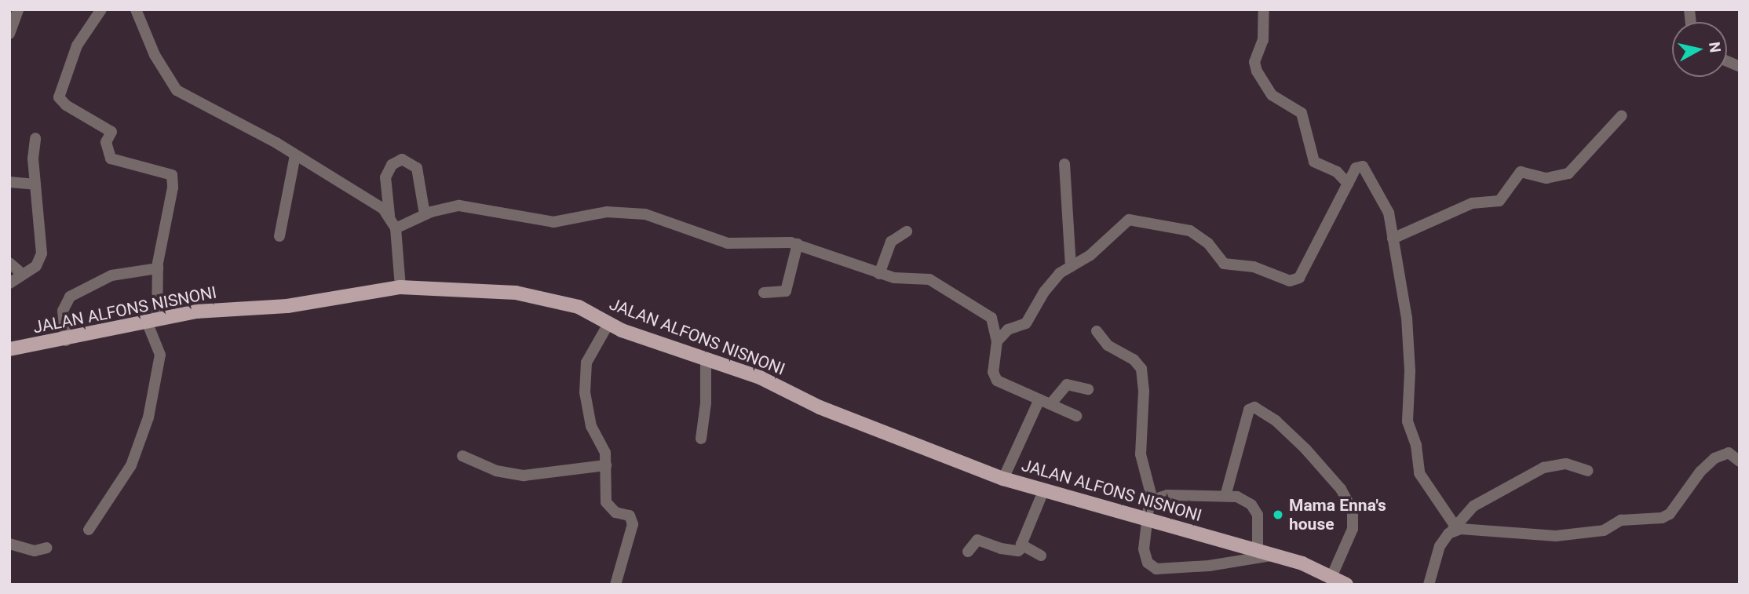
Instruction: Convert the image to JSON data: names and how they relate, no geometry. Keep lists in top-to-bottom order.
{
  "streets": {
    "main road": ["JALAN ALFONS NISNONI"]
  },
  "places": ["Mama Enna's house"],
  "north": "right"
}
